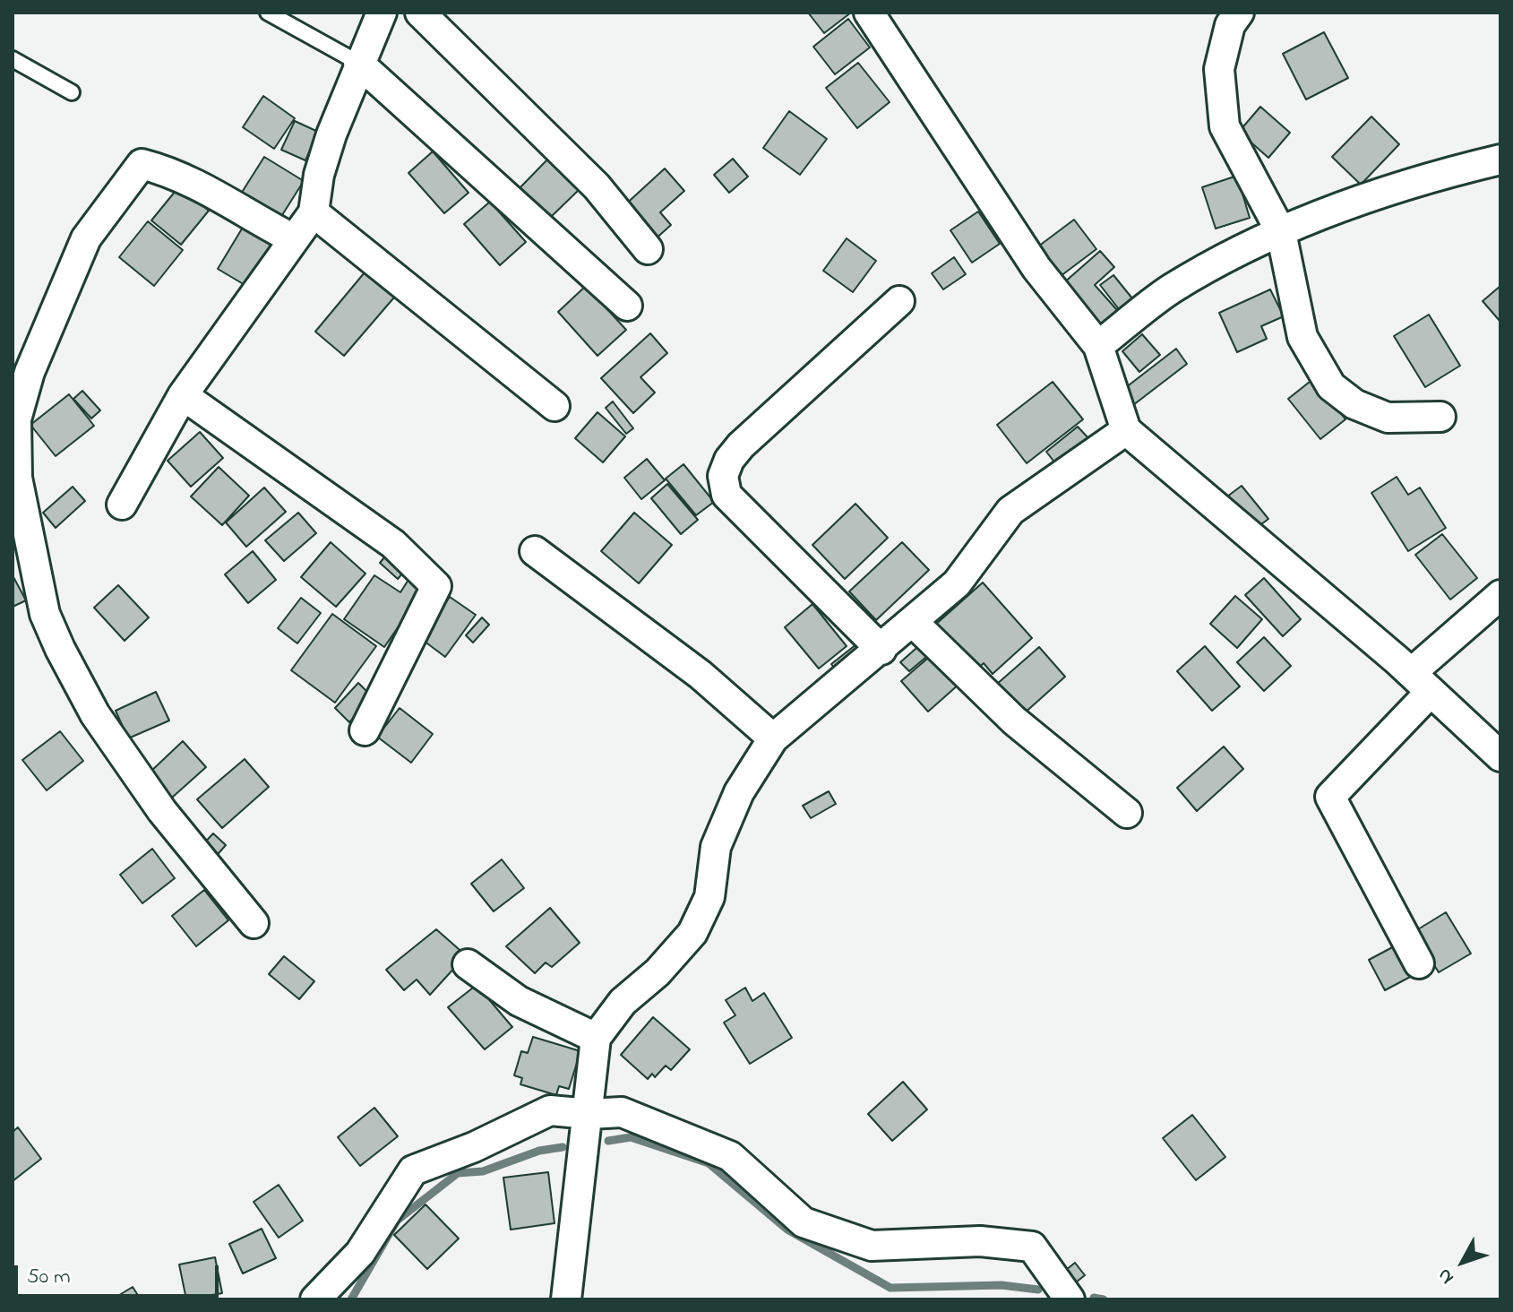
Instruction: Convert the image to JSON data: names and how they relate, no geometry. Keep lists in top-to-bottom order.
{
  "scale_bar": "50 m",
  "north": "bottom left"
}
